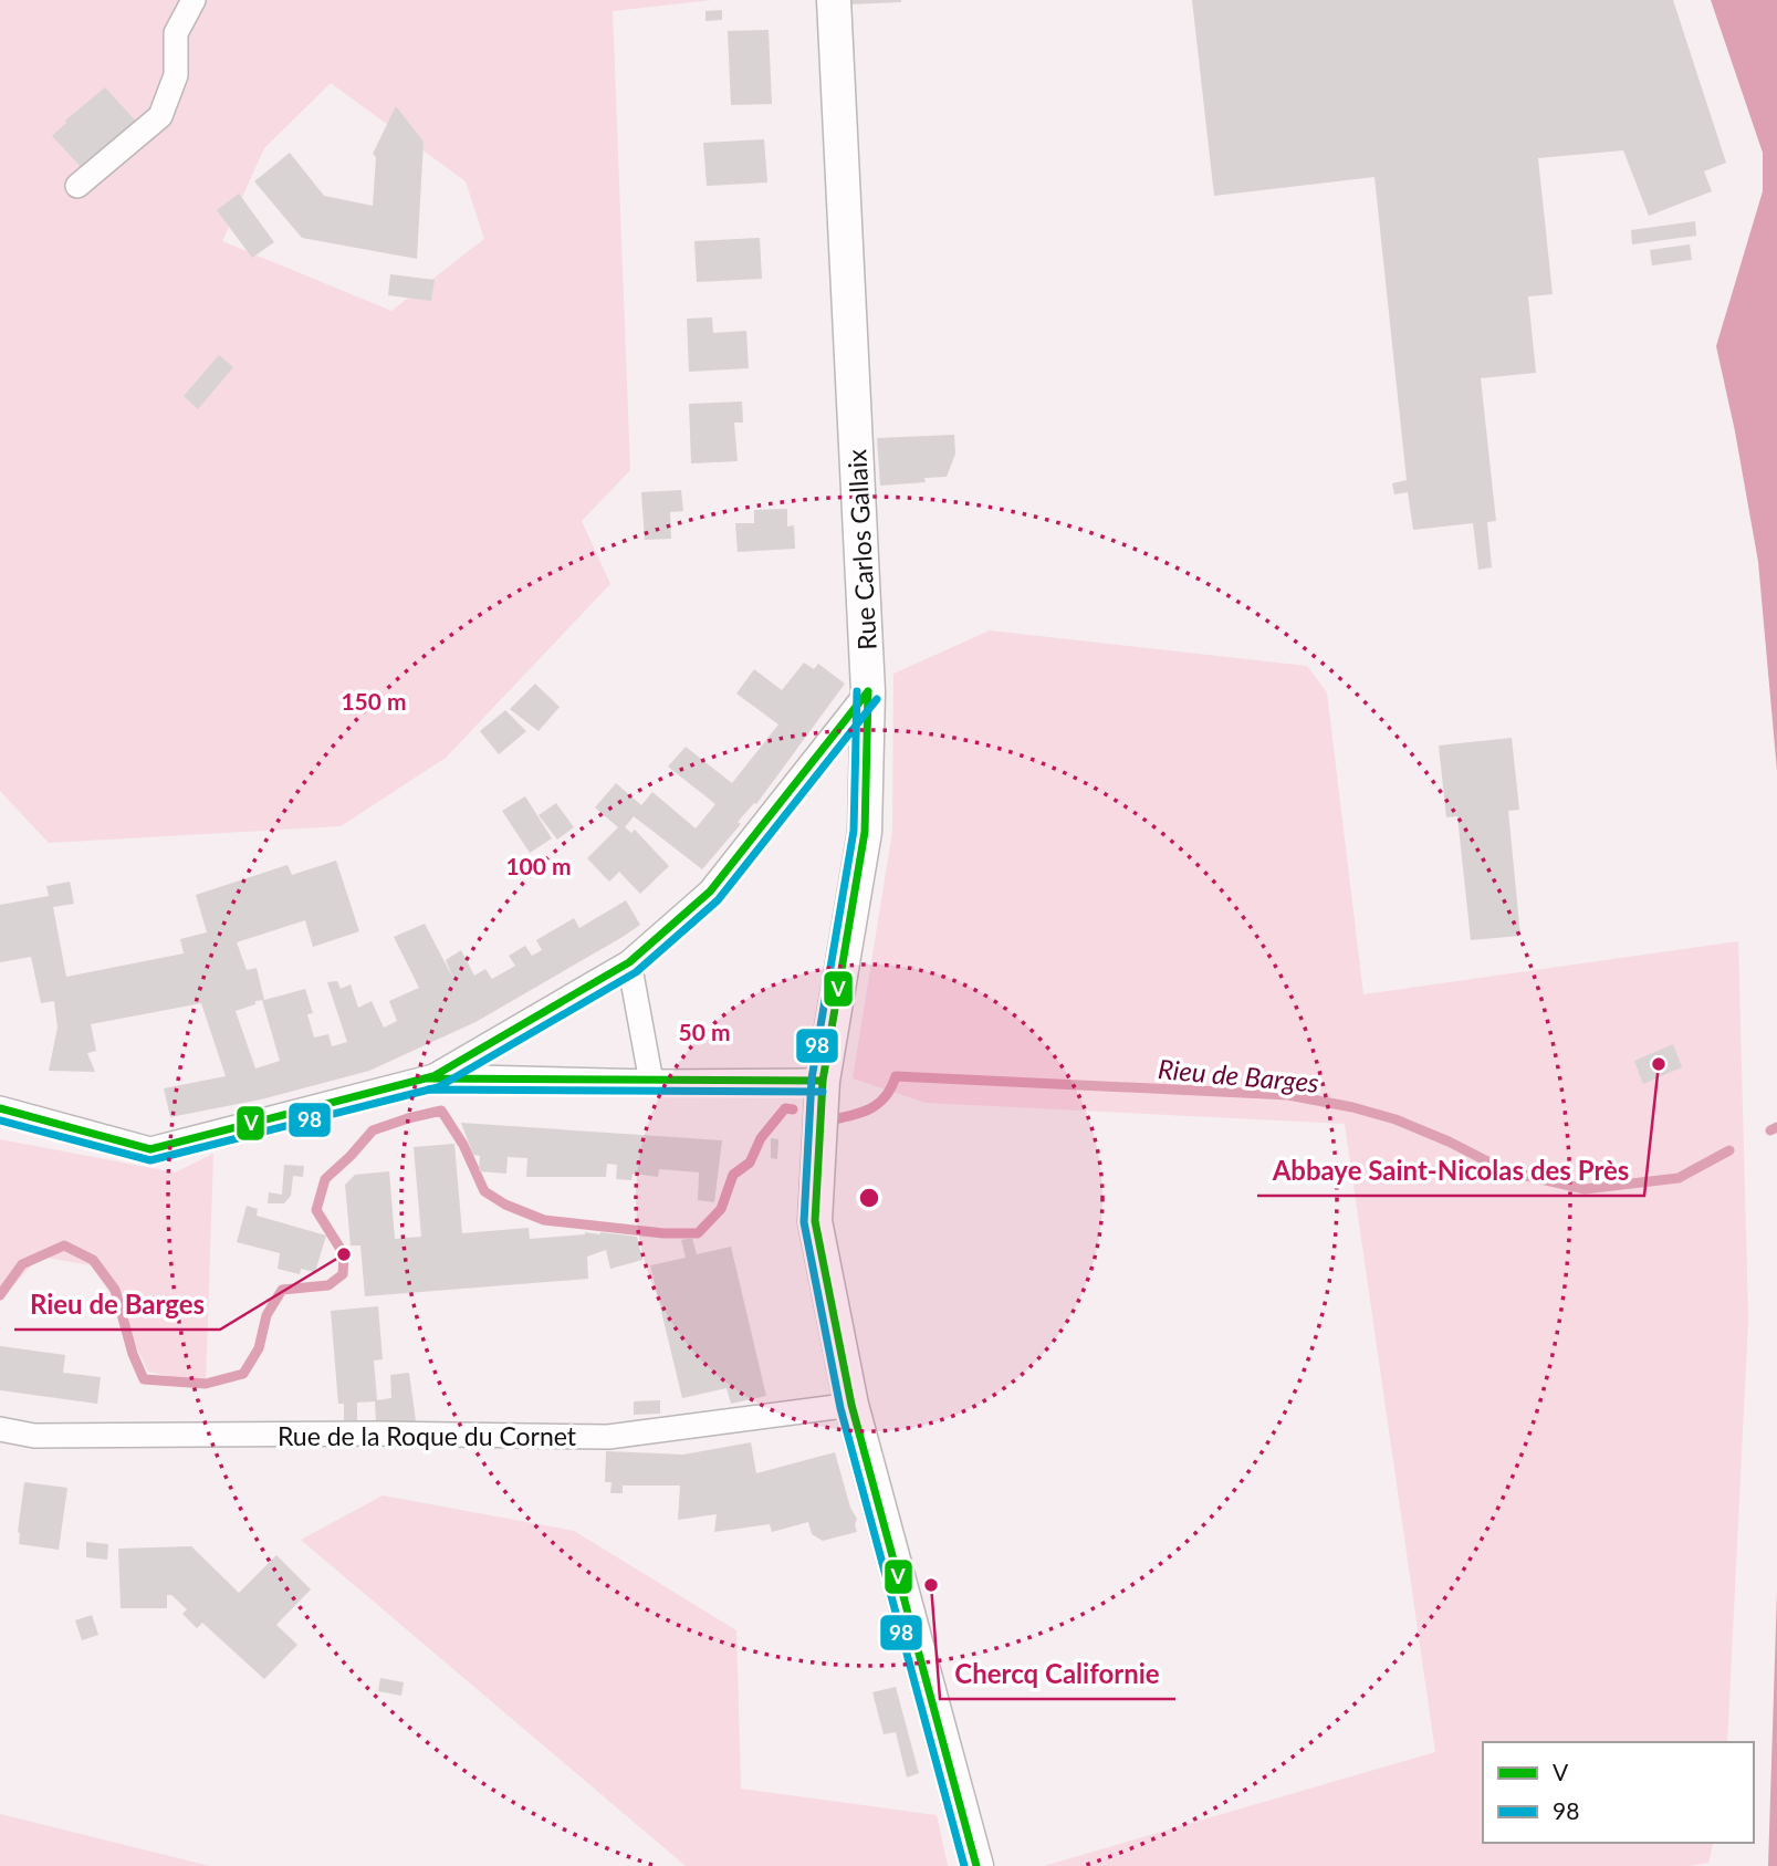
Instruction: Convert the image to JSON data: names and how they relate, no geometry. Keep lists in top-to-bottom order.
{
  "streets": {
    "main road": ["Rue Carlos Gallaix"],
    "street": ["Rue de la Roque du Cornet"]
  },
  "crossings": [
    ["Rue Carlos Gallaix", "Rue de la Roque du Cornet"]
  ],
  "water": ["Rieu de Barges"],
  "places": ["Abbaye Saint-Nicolas des Près", "Rieu de Barges", "Chercq Californie"],
  "lines": ["transit line V", "transit line 98"],
  "legend": ["V", "98"],
  "rings": ["150 m", "100 m", "50 m"]
}
